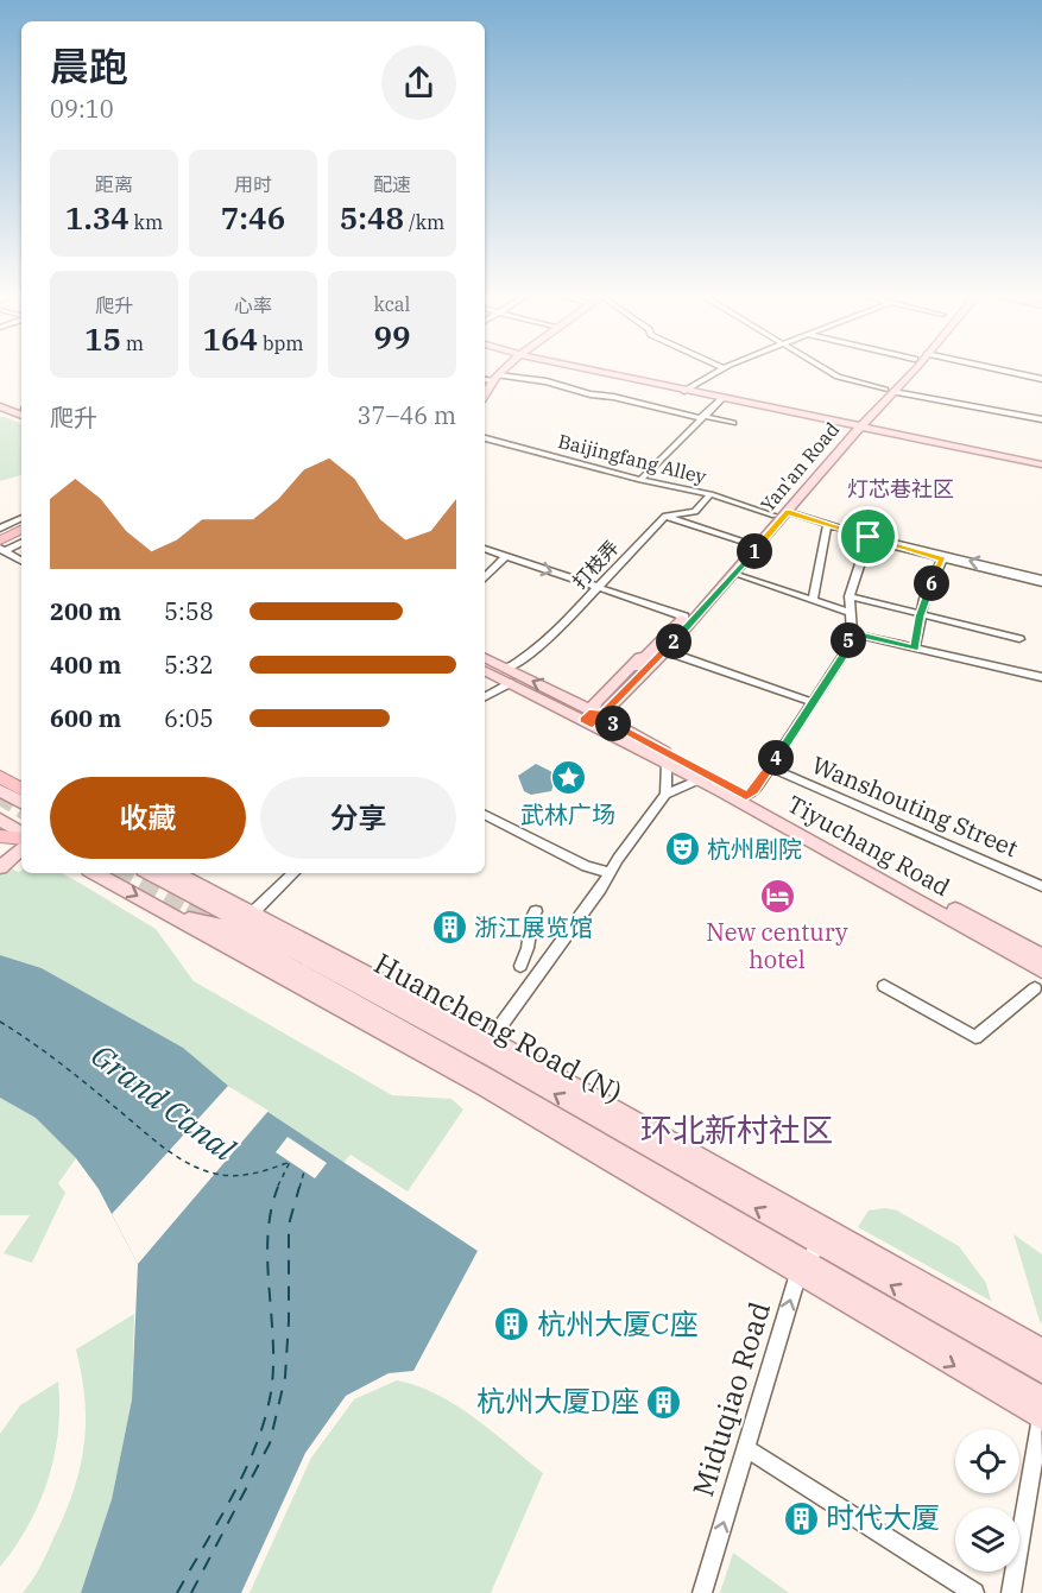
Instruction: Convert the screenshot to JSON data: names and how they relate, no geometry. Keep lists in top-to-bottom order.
{
  "streets": {
    "main road": ["Yan'an Road", "Tiyuchang Road", "Huancheng Road (N)"],
    "street": [
      "Baijingfang Alley",
      "打枝弄",
      "Wanshouting Street",
      "Miduqiao Road"
    ]
  },
  "crossings": [
    ["Baijingfang Alley", "Yan'an Road"],
    ["Yan'an Road", "Tiyuchang Road"],
    ["打枝弄", "Tiyuchang Road"],
    ["Huancheng Road (N)", "Miduqiao Road"]
  ],
  "one_way": ["Miduqiao Road"],
  "districts": ["灯芯巷社区", "环北新村社区"],
  "water": ["Grand Canal"],
  "places": {
    "place": ["武林广场"],
    "theatre": ["杭州剧院"],
    "hotel": ["New century hotel"],
    "building": [
      "浙江展览馆",
      "杭州大厦C座",
      "杭州大厦D座",
      "时代大厦"
    ]
  },
  "page": {
    "heading": ["晨跑", "09:10"],
    "stats": [
      ["距离", "1.34 km"],
      ["用时", "7:46"],
      ["配速", "5:48 /km"],
      ["爬升", "15 m"],
      ["心率", "164 bpm"],
      ["kcal", "99"]
    ],
    "chart": ["爬升", "37–46 m"],
    "pins": [
      "1",
      "6",
      "5",
      "2",
      "3",
      "4"
    ],
    "list": [
      {
        "name": "200 m",
        "note": "5:58"
      },
      {
        "name": "400 m",
        "note": "5:32"
      },
      {
        "name": "600 m",
        "note": "6:05"
      }
    ],
    "buttons": ["收藏", "分享"]
  }
}
